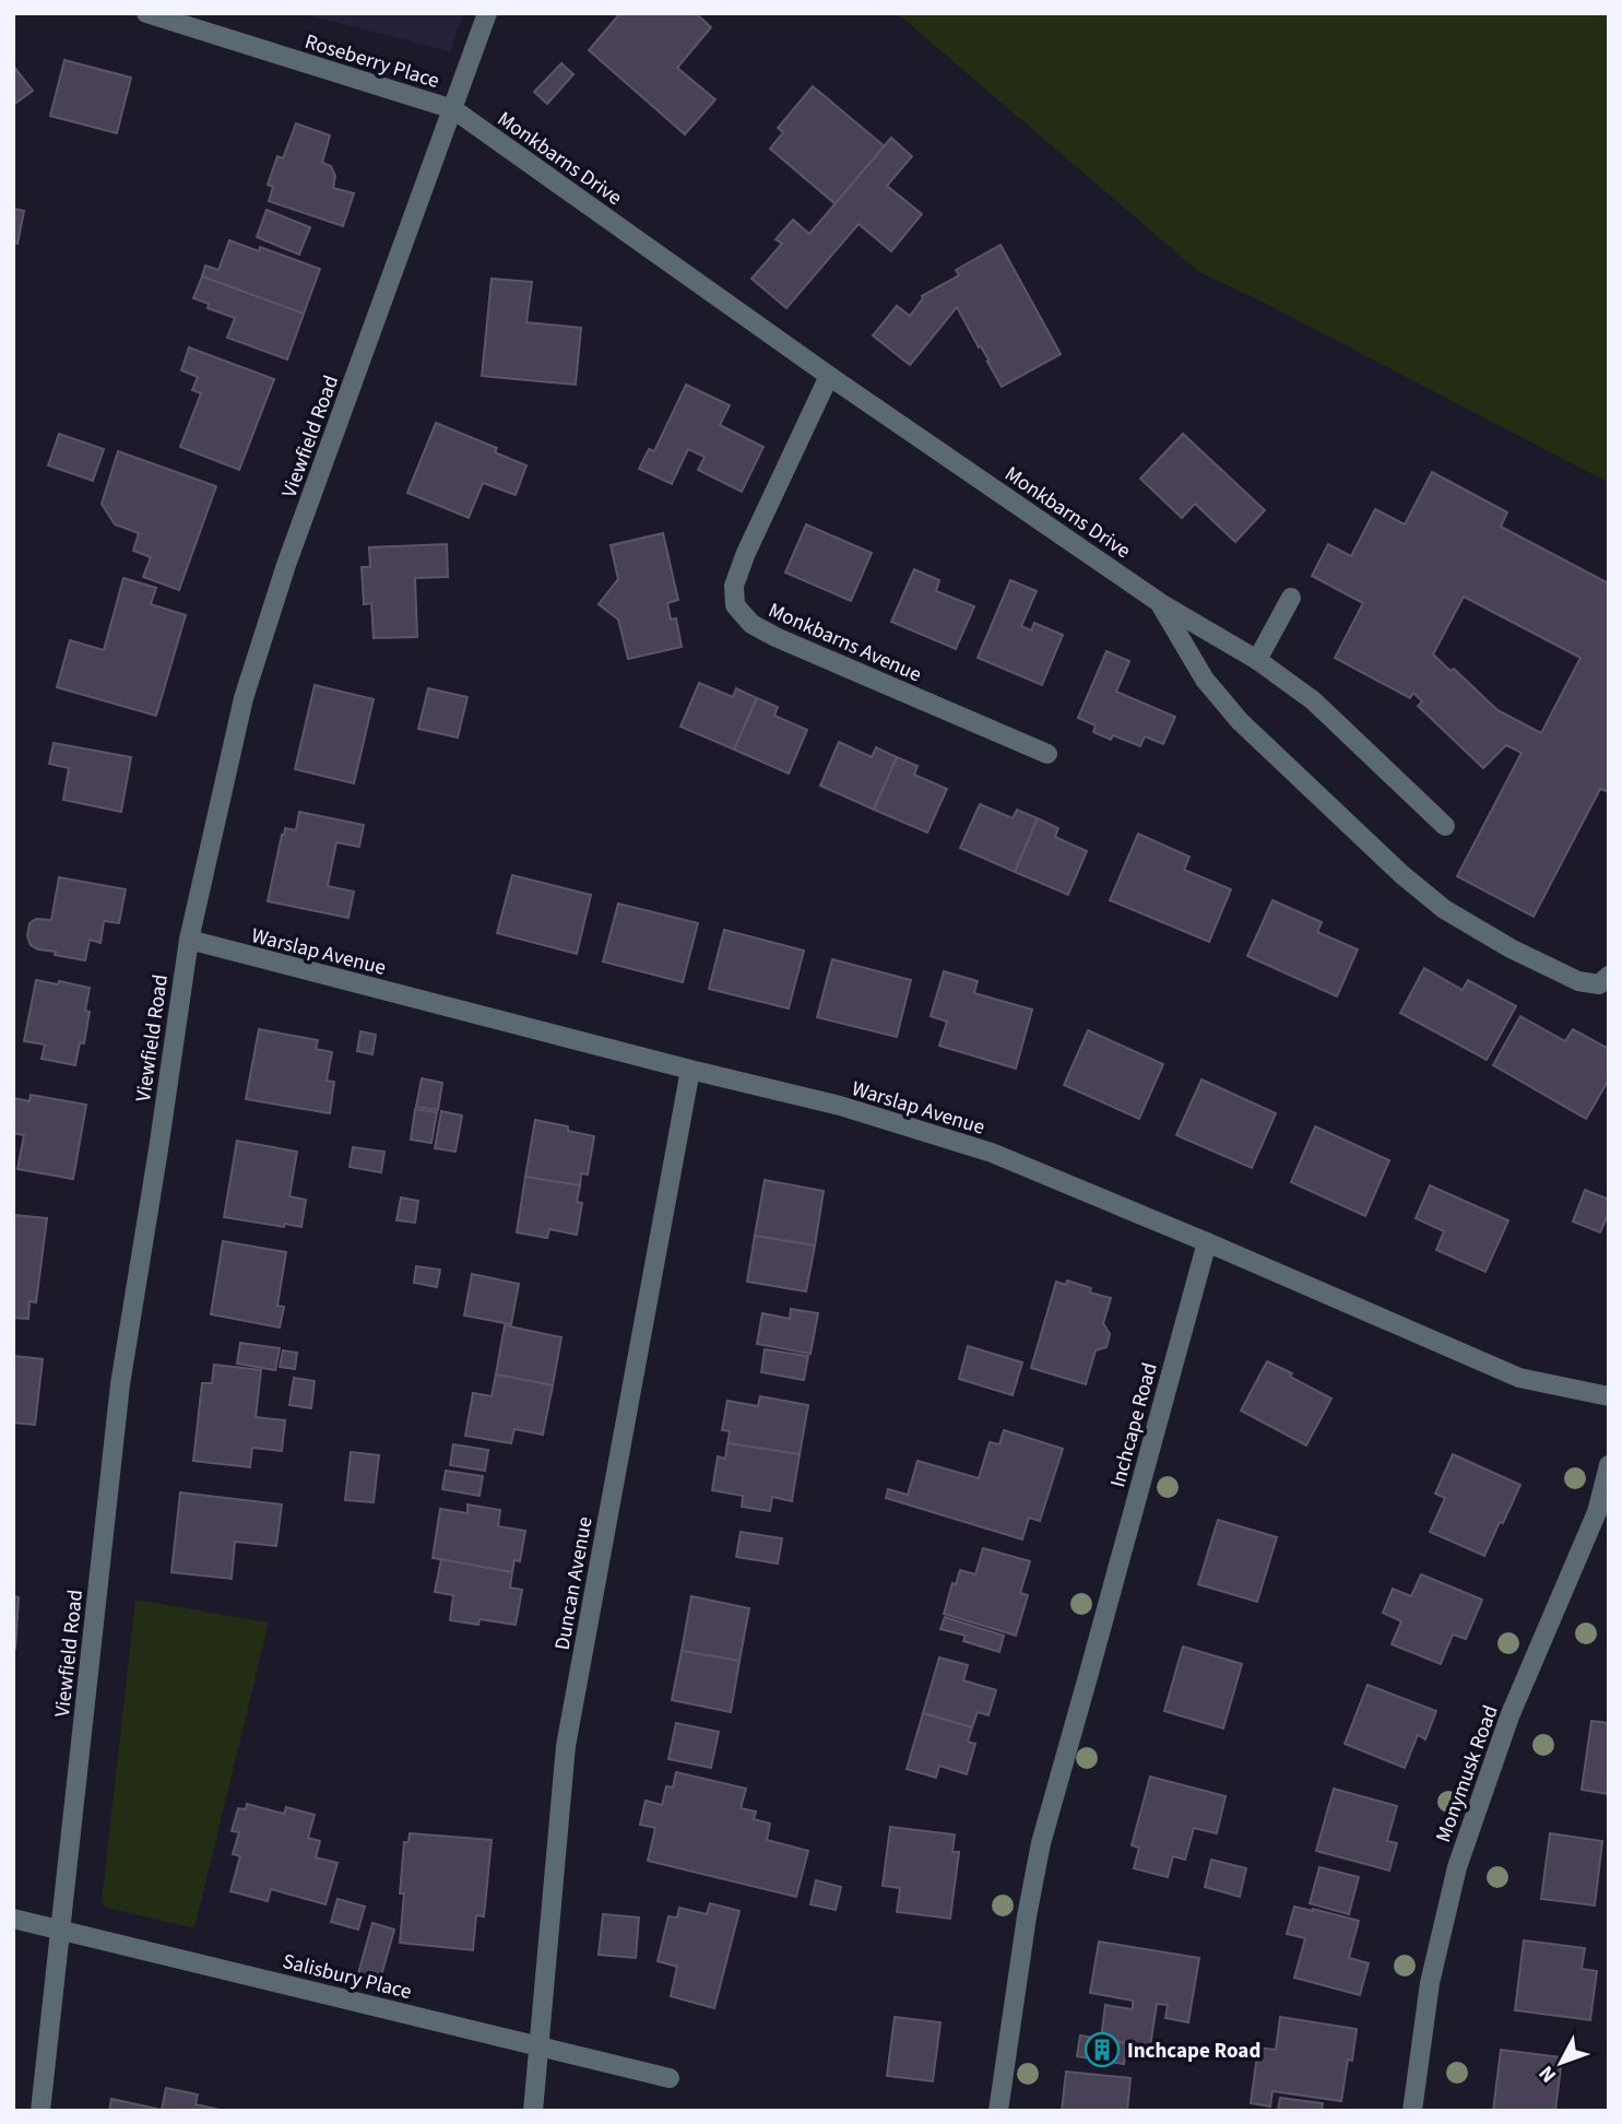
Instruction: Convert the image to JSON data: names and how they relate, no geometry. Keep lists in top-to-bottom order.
{
  "streets": {
    "street": [
      "Roseberry Place",
      "Monkbarns Drive",
      "Viewfield Road",
      "Monkbarns Avenue",
      "Warslap Avenue",
      "Inchcape Road",
      "Duncan Avenue",
      "Monymusk Road",
      "Salisbury Place"
    ]
  },
  "crossings": [
    ["Roseberry Place", "Monkbarns Drive"],
    ["Roseberry Place", "Viewfield Road"],
    ["Monkbarns Drive", "Viewfield Road"],
    ["Monkbarns Drive", "Monkbarns Avenue"],
    ["Viewfield Road", "Warslap Avenue"],
    ["Viewfield Road", "Salisbury Place"],
    ["Warslap Avenue", "Inchcape Road"],
    ["Warslap Avenue", "Duncan Avenue"],
    ["Duncan Avenue", "Salisbury Place"]
  ],
  "places": {
    "building": ["Inchcape Road"]
  },
  "north": "bottom left"
}
